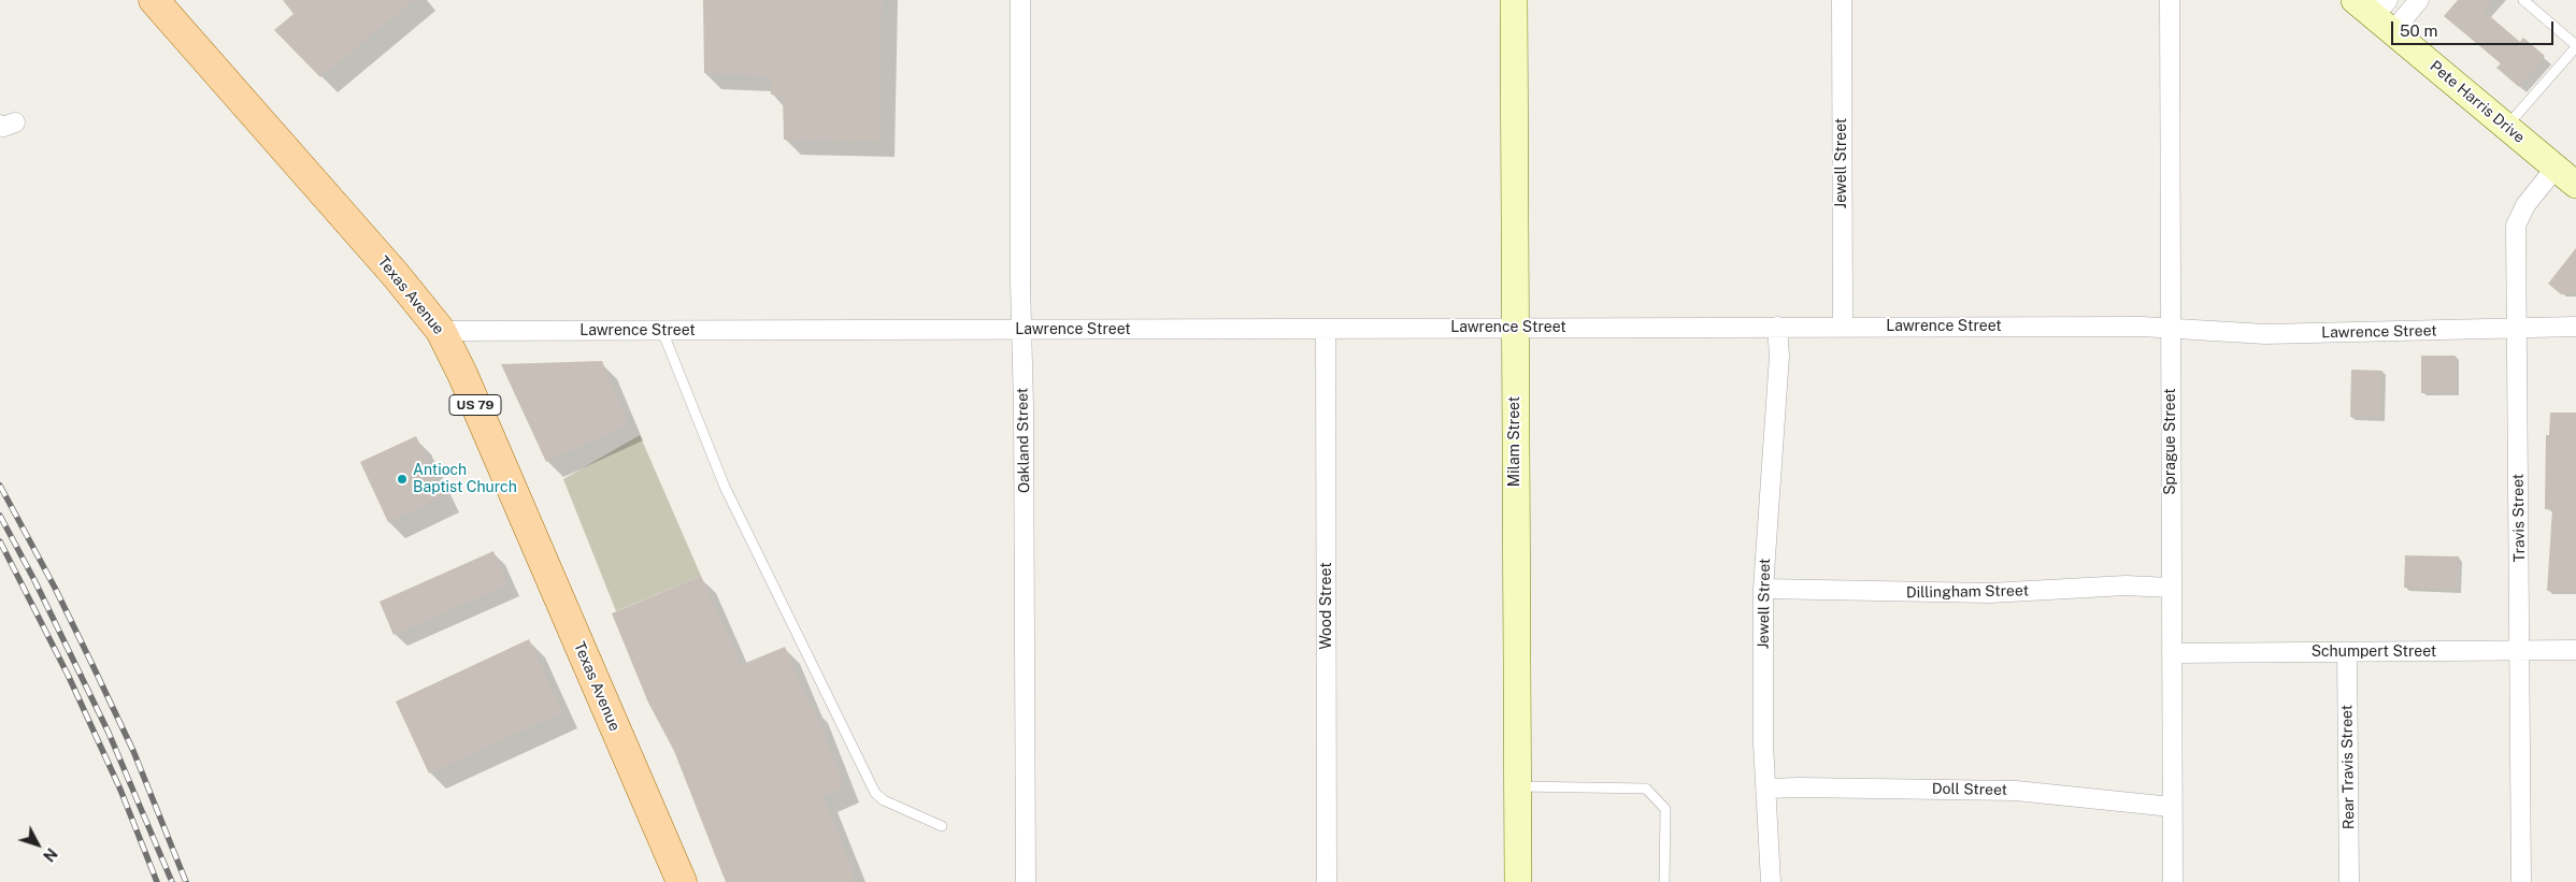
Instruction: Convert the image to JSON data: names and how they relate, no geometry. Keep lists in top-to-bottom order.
{
  "streets": {
    "main road": ["Texas Avenue", "US 79"],
    "street": [
      "Pete Harris Drive",
      "Jewell Street",
      "Lawrence Street",
      "Oakland Street",
      "Milam Street",
      "Sprague Street",
      "Travis Street",
      "Dillingham Street",
      "Wood Street",
      "Schumpert Street",
      "Rear Travis Street",
      "Doll Street"
    ]
  },
  "crossings": [
    ["Pete Harris Drive", "Travis Street"],
    ["Jewell Street", "Lawrence Street"],
    ["Jewell Street", "Dillingham Street"],
    ["Jewell Street", "Doll Street"],
    ["Texas Avenue", "Lawrence Street"],
    ["Lawrence Street", "Oakland Street"],
    ["Lawrence Street", "Milam Street"],
    ["Lawrence Street", "Sprague Street"],
    ["Lawrence Street", "Travis Street"],
    ["Lawrence Street", "Wood Street"],
    ["Sprague Street", "Dillingham Street"],
    ["Sprague Street", "Schumpert Street"],
    ["Sprague Street", "Doll Street"],
    ["Travis Street", "Schumpert Street"],
    ["Schumpert Street", "Rear Travis Street"]
  ],
  "places": ["Antioch Baptist Church"],
  "scale_bar": "50 m",
  "north": "bottom right"
}
